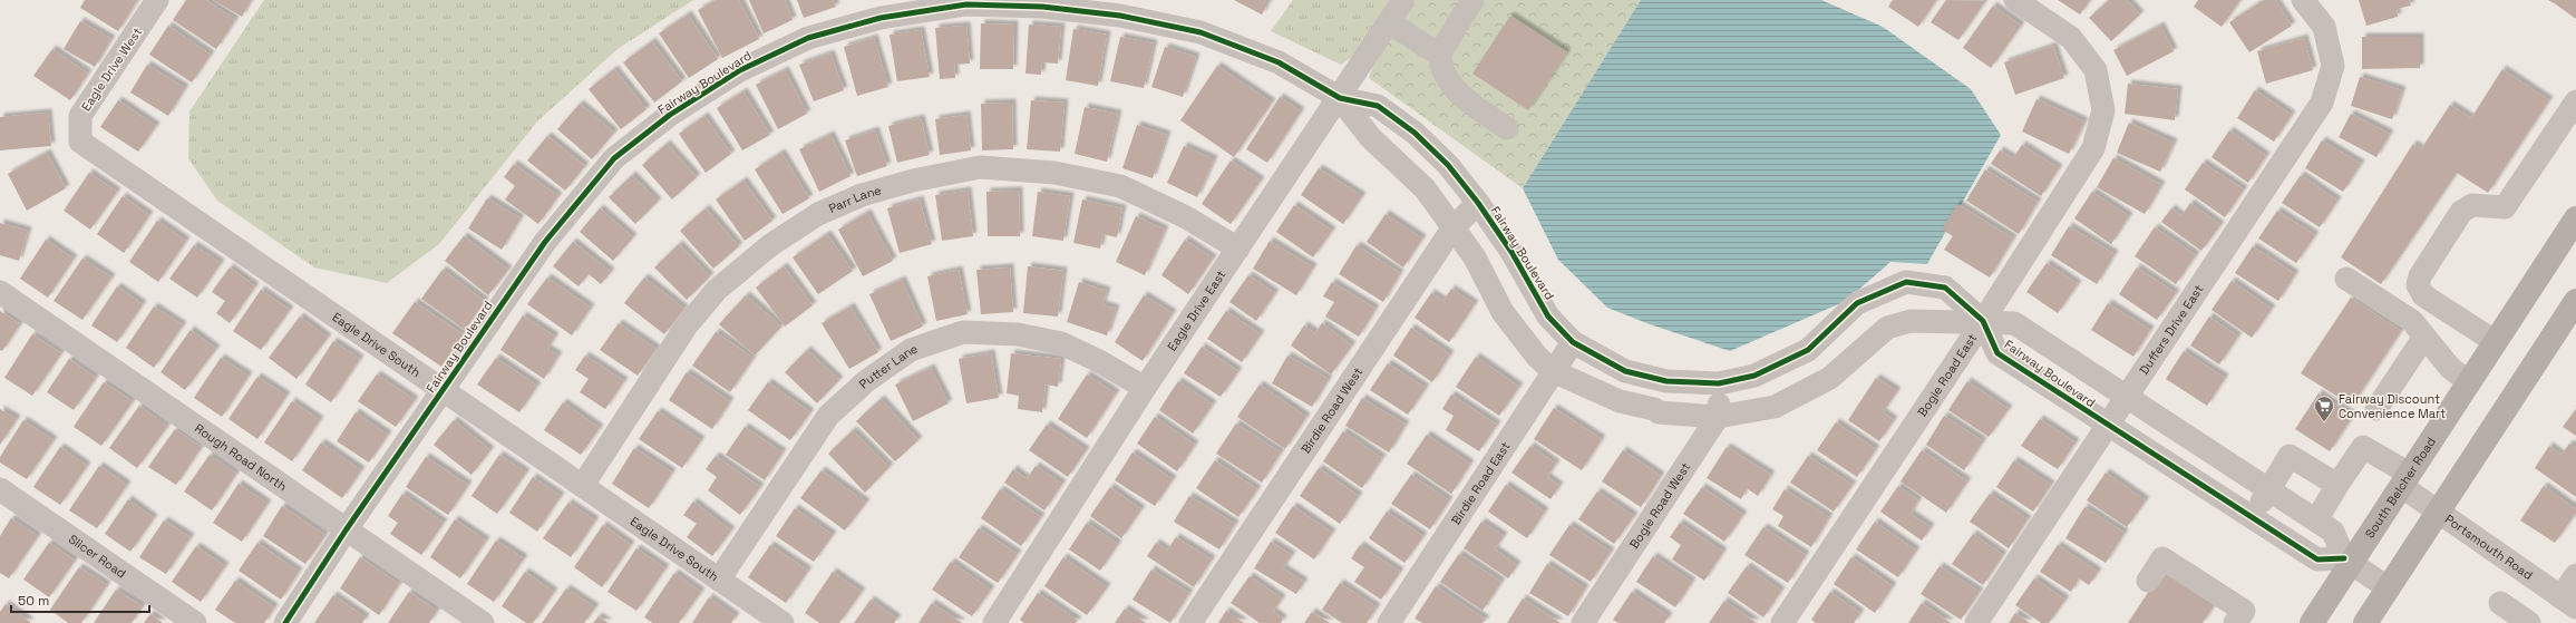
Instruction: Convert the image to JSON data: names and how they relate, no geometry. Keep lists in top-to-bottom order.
{
  "streets": {
    "main road": ["South Belcher Road"],
    "street": [
      "Eagle Drive West",
      "Fairway Boulevard",
      "Parr Lane",
      "Eagle Drive East",
      "Duffers Drive East",
      "Eagle Drive South",
      "Putter Lane",
      "Bogie Road East",
      "Birdie Road West",
      "Rough Road North",
      "Birdie Road East",
      "Bogie Road West",
      "Portsmouth Road",
      "Slicer Road"
    ]
  },
  "crossings": [
    ["Eagle Drive West", "Eagle Drive South"],
    ["Fairway Boulevard", "Eagle Drive East"],
    ["Fairway Boulevard", "Duffers Drive East"],
    ["Fairway Boulevard", "Eagle Drive South"],
    ["Fairway Boulevard", "Bogie Road East"],
    ["Fairway Boulevard", "Birdie Road West"],
    ["Fairway Boulevard", "Rough Road North"],
    ["Fairway Boulevard", "Birdie Road East"],
    ["Fairway Boulevard", "South Belcher Road"],
    ["Fairway Boulevard", "Bogie Road West"],
    ["Parr Lane", "Eagle Drive East"],
    ["Parr Lane", "Eagle Drive South"],
    ["Eagle Drive East", "Putter Lane"],
    ["Eagle Drive South", "Putter Lane"],
    ["South Belcher Road", "Portsmouth Road"]
  ],
  "places": {
    "supermarket": ["Fairway Discount Convenience Mart"]
  },
  "scale_bar": "50 m"
}
